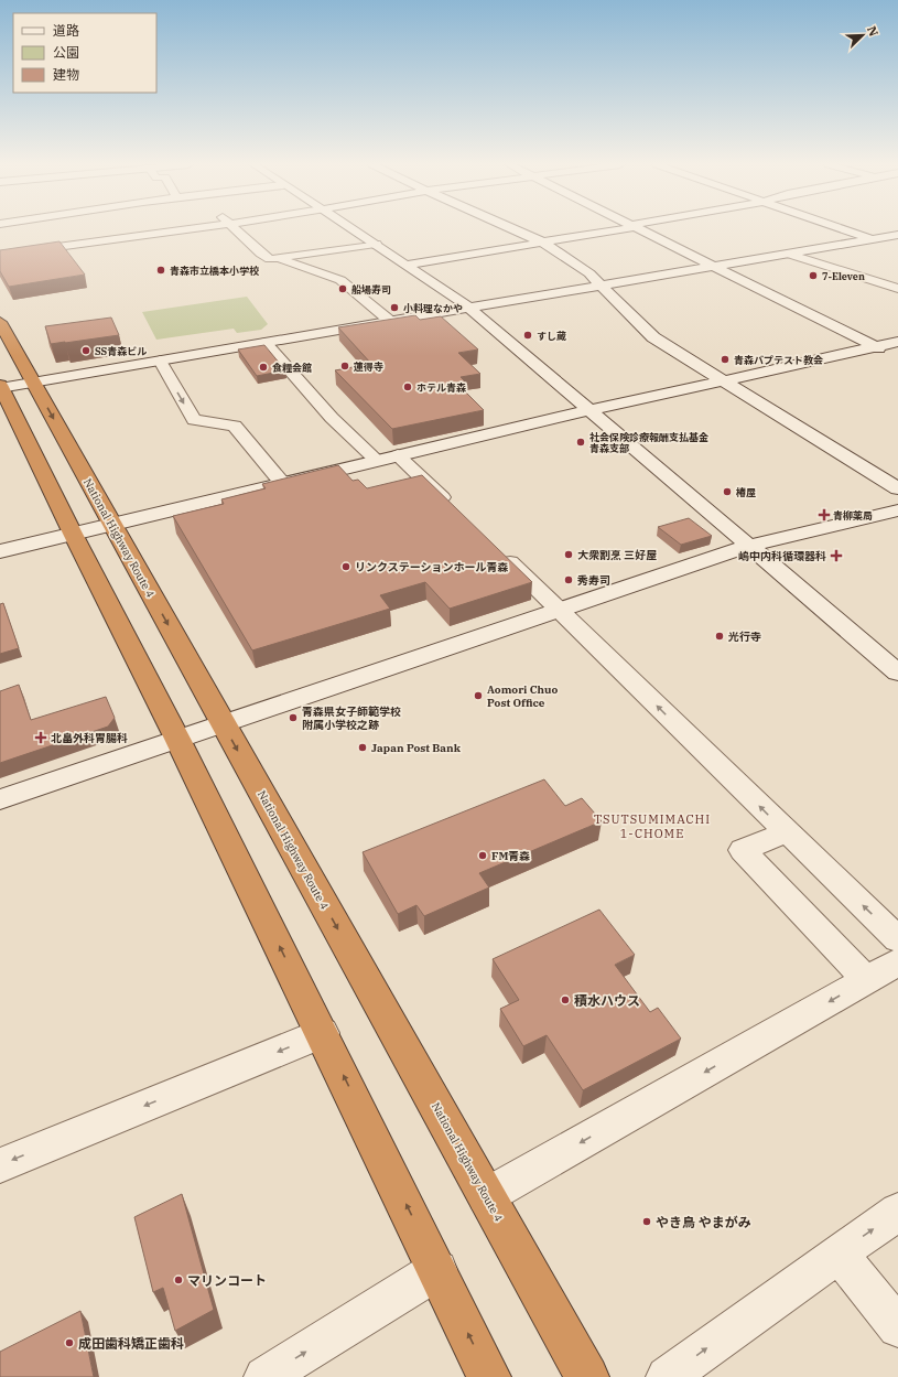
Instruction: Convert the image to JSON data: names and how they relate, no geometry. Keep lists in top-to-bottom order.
{
  "streets": {
    "highway": ["National Highway Route 4"]
  },
  "districts": ["TSUTSUMIMACHI 1-CHOME"],
  "places": {
    "other": [
      "青森市立橋本小学校",
      "7-Eleven",
      "船場寿司",
      "小料理なかや",
      "すし蔵",
      "SS青森ビル",
      "青森バプテスト教会",
      "蓮得寺",
      "食糧会館",
      "ホテル青森",
      "社会保険診療報酬支払基金 青森支部",
      "椿屋",
      "大衆割烹 三好屋",
      "リンクステーションホール青森",
      "秀寿司",
      "光行寺",
      "Aomori Chuo Post Office",
      "青森県女子師範学校 附属小学校之跡",
      "Japan Post Bank",
      "FM青森",
      "積水ハウス",
      "やき鳥 やまがみ",
      "マリンコート",
      "成田歯科矯正歯科"
    ],
    "health": ["青柳薬局", "嶋中内科循環器科", "北畠外科胃腸科"]
  },
  "legend": ["道路", "公園", "建物"],
  "north": "top right"
}
